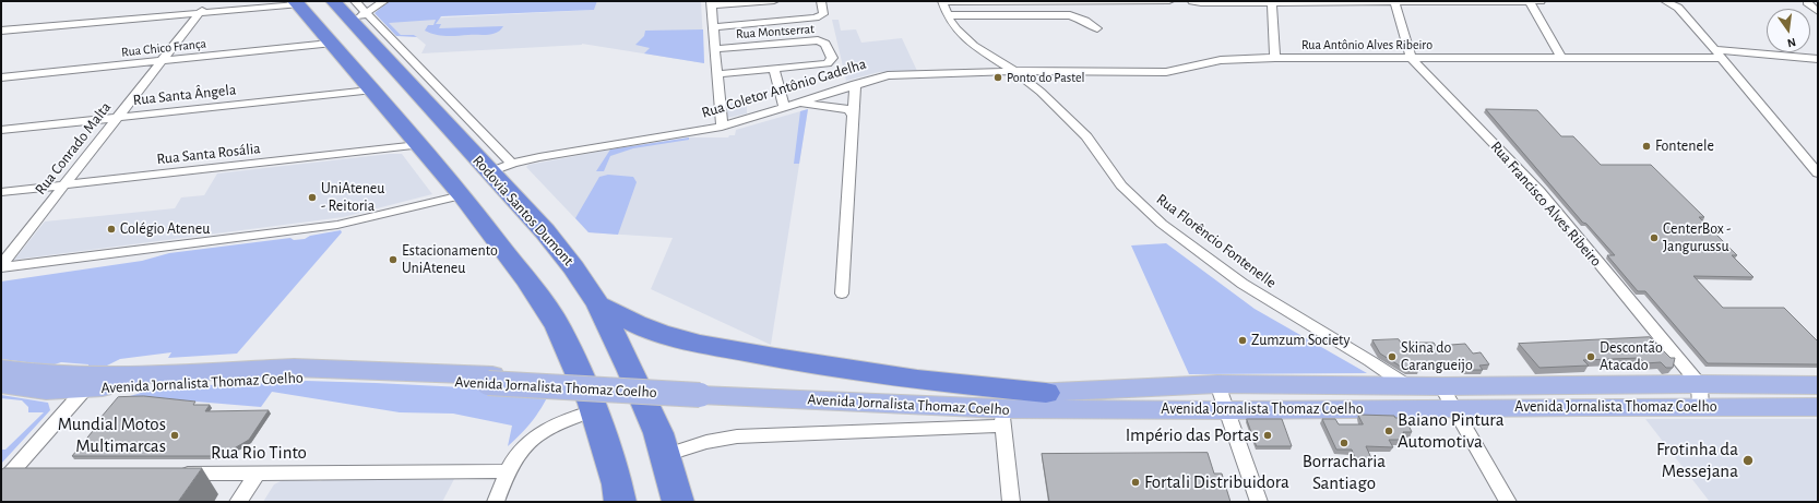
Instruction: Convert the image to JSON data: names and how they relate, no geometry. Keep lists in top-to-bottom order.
{
  "streets": {
    "highway": ["Rodovia Santos Dumont"],
    "main road": ["Avenida Jornalista Thomaz Coelho"],
    "street": [
      "Rua Montserrat",
      "Rua Antônio Alves Ribeiro",
      "Rua Chico França",
      "Rua Coletor Antônio Gadelha",
      "Rua Santa Ângela",
      "Rua Conrado Malta",
      "Rua Santa Rosália",
      "Rua Francisco Alves Ribeiro",
      "Rua Florêncio Fontenelle",
      "Rua Rio Tinto"
    ]
  },
  "crossings": [
    ["Rua Antônio Alves Ribeiro", "Rua Coletor Antônio Gadelha"],
    ["Rua Antônio Alves Ribeiro", "Rua Francisco Alves Ribeiro"],
    ["Rua Antônio Alves Ribeiro", "Rua Florêncio Fontenelle"],
    ["Rua Chico França", "Rua Conrado Malta"],
    ["Rua Coletor Antônio Gadelha", "Rodovia Santos Dumont"],
    ["Rua Coletor Antônio Gadelha", "Rua Florêncio Fontenelle"],
    ["Rua Santa Ângela", "Rua Conrado Malta"],
    ["Rua Conrado Malta", "Rua Santa Rosália"],
    ["Rua Francisco Alves Ribeiro", "Avenida Jornalista Thomaz Coelho"],
    ["Rua Florêncio Fontenelle", "Avenida Jornalista Thomaz Coelho"]
  ],
  "places": [
    "Ponto do Pastel",
    "Fontenele",
    "UniAteneu - Reitoria",
    "Colégio Ateneu",
    "CenterBox - Jangurussu",
    "Estacionamento UniAteneu",
    "Zumzum Society",
    "Skina do Carangueijo",
    "Descontão Atacado",
    "Baiano Pintura Automotiva",
    "Mundial Motos Multimarcas",
    "Império das Portas",
    "Borracharia Santiago",
    "Frotinha da Messejana",
    "Fortali Distribuidora"
  ],
  "north": "bottom"
}
